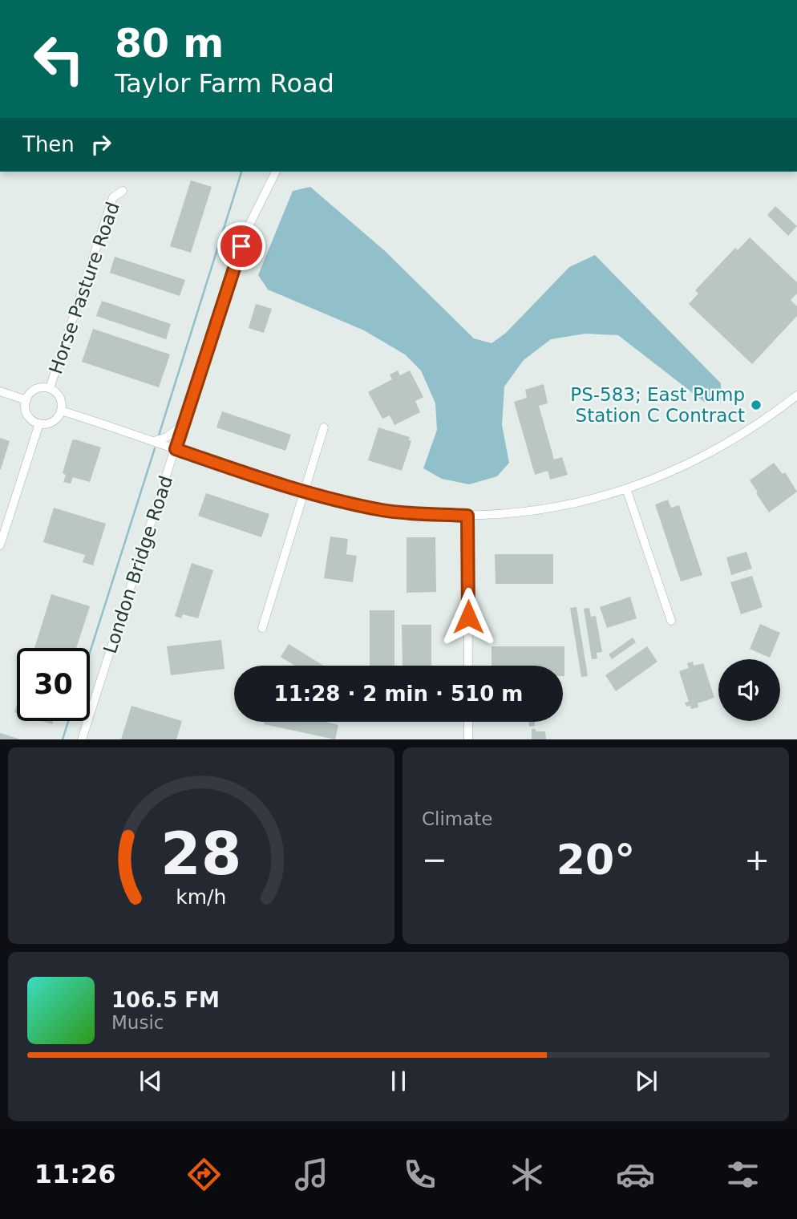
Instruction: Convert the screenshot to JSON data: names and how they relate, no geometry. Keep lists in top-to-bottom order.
{
  "streets": {
    "street": ["Horse Pasture Road", "London Bridge Road"]
  },
  "places": ["PS-583; East Pump Station C Contract"],
  "page": {
    "turn": ["80 m", "Taylor Farm Road"],
    "then": "Then",
    "limit": "30",
    "trip": "11:28 · 2 min · 510 m",
    "tile": "Climate",
    "heat": ["−", "20°", "+"],
    "song": ["106.5 FM", "Music"],
    "tabs": "11:26",
    "gauge": ["28", "km/h"]
  }
}
